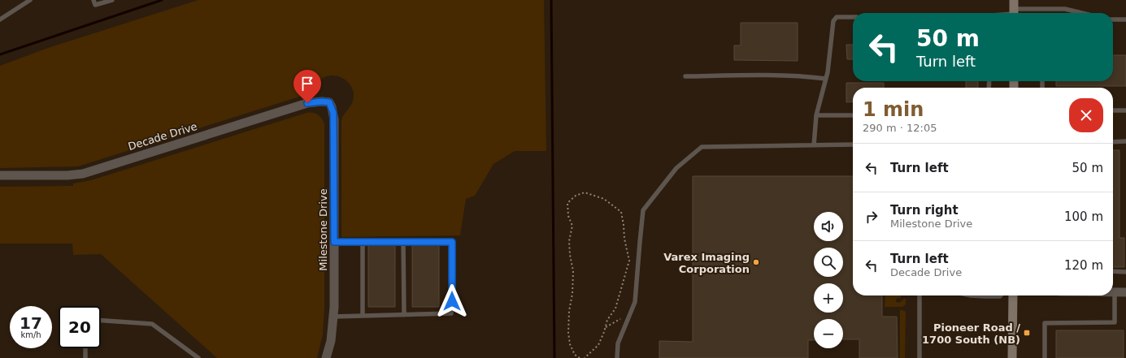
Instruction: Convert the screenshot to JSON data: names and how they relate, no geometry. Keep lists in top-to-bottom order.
{
  "streets": {
    "street": ["Decade Drive", "Milestone Drive"]
  },
  "crossings": [
    ["Decade Drive", "Milestone Drive"]
  ],
  "places": {
    "other": ["Varex Imaging Corporation"],
    "transit": ["Pioneer Road / 1700 South (NB)"]
  },
  "page": {
    "turn": ["50 m", "Turn left"],
    "heading": ["1 min", "290 m · 12:05"],
    "list": [
      {
        "name": "Turn left",
        "value": "50 m"
      },
      {
        "name": "Turn right",
        "note": "Milestone Drive",
        "value": "100 m"
      },
      {
        "name": "Turn left",
        "note": "Decade Drive",
        "value": "120 m"
      }
    ],
    "map_buttons": ["+", "−"],
    "speed": "17 km/h",
    "limit": "20"
  }
}
